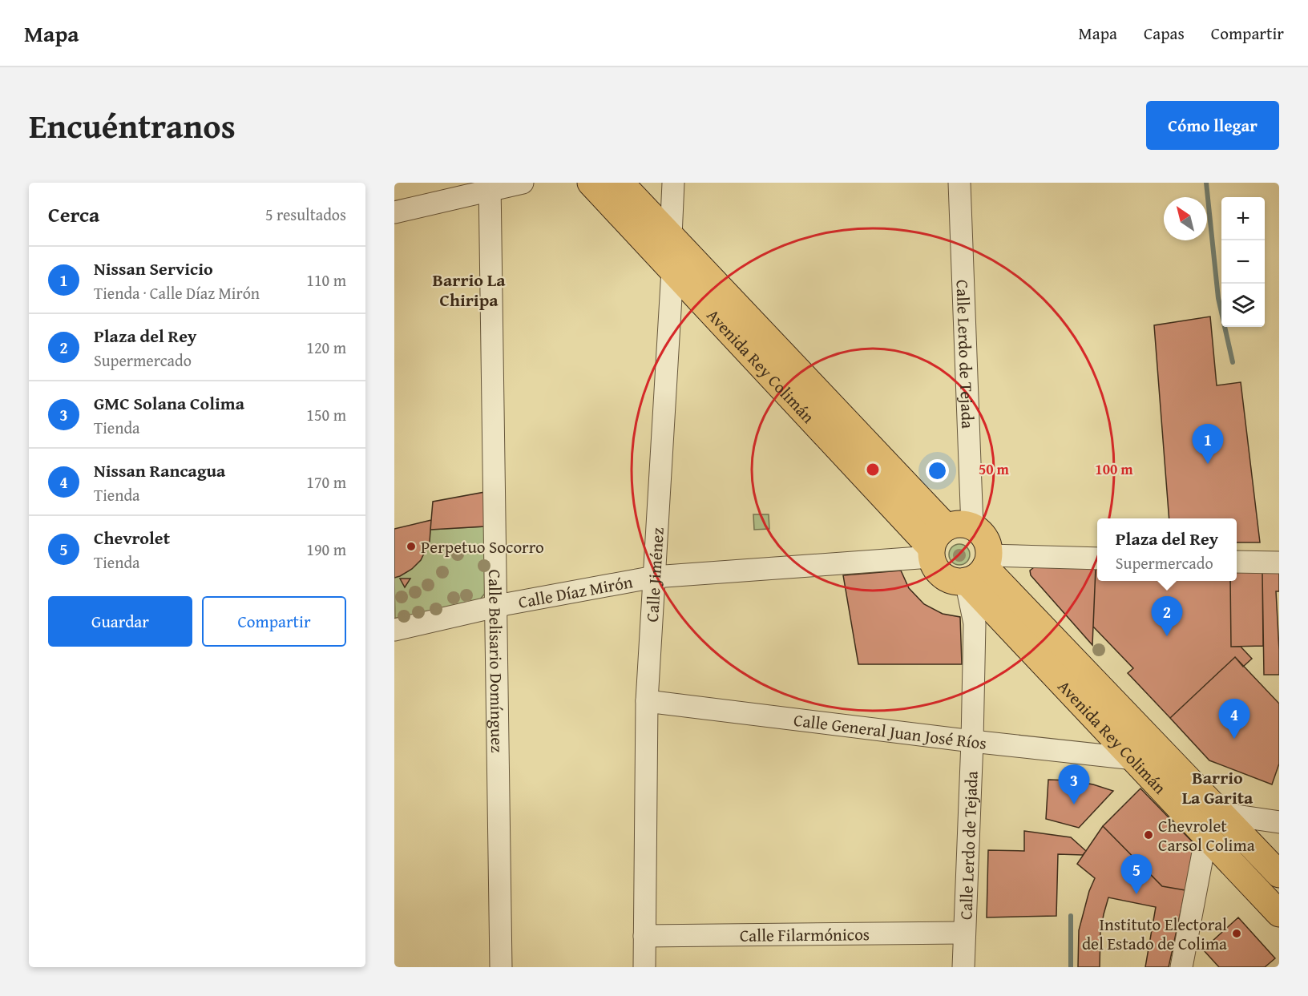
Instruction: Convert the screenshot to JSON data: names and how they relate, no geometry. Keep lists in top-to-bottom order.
{
  "streets": {
    "main road": ["Avenida Rey Colimán"],
    "street": [
      "Calle Lerdo de Tejada",
      "Calle Jiménez",
      "Calle Díaz Mirón",
      "Calle Belisario Domínguez",
      "Calle General Juan José Ríos",
      "Calle Filarmónicos"
    ]
  },
  "crossings": [
    ["Calle Lerdo de Tejada", "Avenida Rey Colimán"],
    ["Calle Lerdo de Tejada", "Calle Díaz Mirón"],
    ["Calle Lerdo de Tejada", "Calle General Juan José Ríos"],
    ["Calle Lerdo de Tejada", "Calle Filarmónicos"],
    ["Avenida Rey Colimán", "Calle Jiménez"],
    ["Avenida Rey Colimán", "Calle Díaz Mirón"],
    ["Avenida Rey Colimán", "Calle General Juan José Ríos"],
    ["Calle Jiménez", "Calle Díaz Mirón"],
    ["Calle Jiménez", "Calle General Juan José Ríos"],
    ["Calle Jiménez", "Calle Filarmónicos"],
    ["Calle Díaz Mirón", "Calle Belisario Domínguez"]
  ],
  "districts": ["Barrio La Chiripa", "Barrio La Garita"],
  "places": ["Perpetuo Socorro", "Chevrolet Carsol Colima", "Instituto Electoral del Estado de Colima"],
  "north": "top left",
  "page": {
    "header": "Mapa",
    "nav": ["Mapa", "Capas", "Compartir"],
    "title": "Encuéntranos",
    "buttons": [
      "Cómo llegar",
      ["Guardar", "Compartir"]
    ],
    "heading": ["Cerca", "5 resultados"],
    "map_buttons": ["+", "−"],
    "list": [
      {
        "mark": "1",
        "name": "Nissan Servicio",
        "note": "Tienda · Calle Díaz Mirón",
        "value": "110 m"
      },
      {
        "mark": "2",
        "name": "Plaza del Rey",
        "note": "Supermercado",
        "value": "120 m"
      },
      {
        "mark": "3",
        "name": "GMC Solana Colima",
        "note": "Tienda",
        "value": "150 m"
      },
      {
        "mark": "4",
        "name": "Nissan Rancagua",
        "note": "Tienda",
        "value": "170 m"
      },
      {
        "mark": "5",
        "name": "Chevrolet",
        "note": "Tienda",
        "value": "190 m"
      }
    ],
    "pins": [
      "1",
      "2",
      "4",
      "3",
      "5"
    ],
    "popup": ["Plaza del Rey", "Supermercado"]
  },
  "rings": ["50 m", "100 m"]
}
